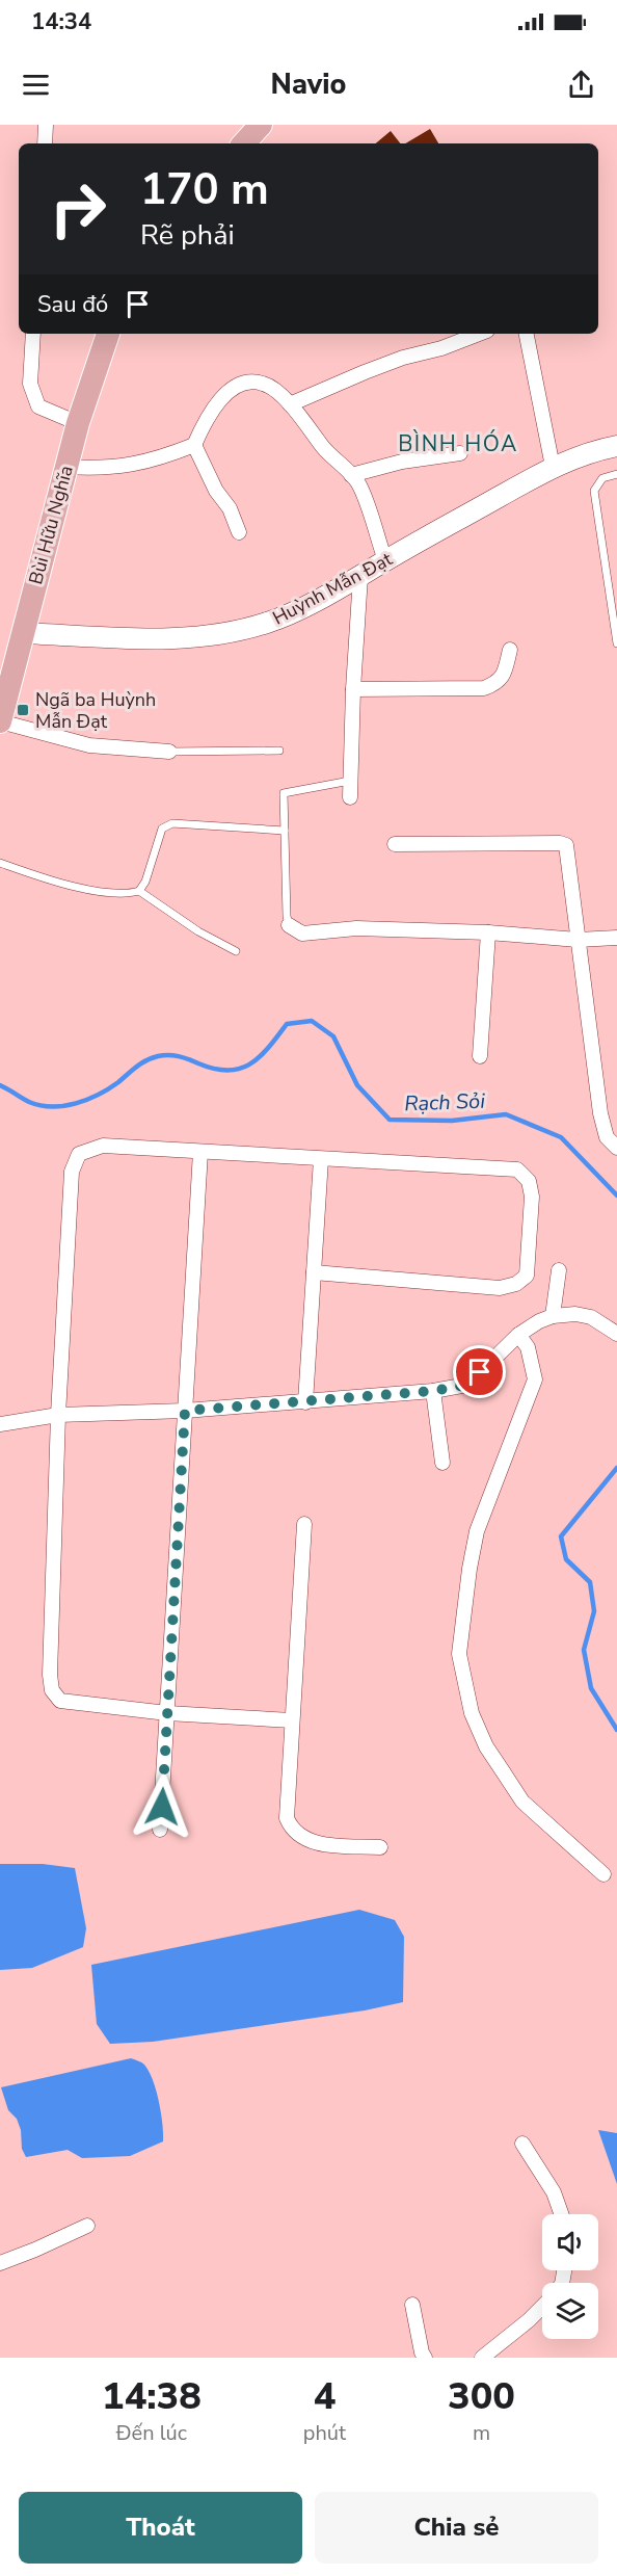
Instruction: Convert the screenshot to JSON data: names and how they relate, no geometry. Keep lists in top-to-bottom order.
{
  "streets": {
    "main road": ["Bùi Hữu Nghĩa", "Huỳnh Mẫn Đạt"]
  },
  "crossings": [
    ["Bùi Hữu Nghĩa", "Huỳnh Mẫn Đạt"]
  ],
  "districts": ["BÌNH HÓA"],
  "water": ["Rạch Sỏi"],
  "places": {
    "transit": ["Ngã ba Huỳnh Mẫn Đạt"]
  },
  "page": {
    "status": "14:34",
    "header": "Navio",
    "turn": ["170 m", "Rẽ phải"],
    "then": "Sau đó",
    "eta": [
      "14:38",
      "Đến lúc",
      "4",
      "phút",
      "300",
      "m"
    ],
    "buttons": ["Thoát", "Chia sẻ"]
  }
}
